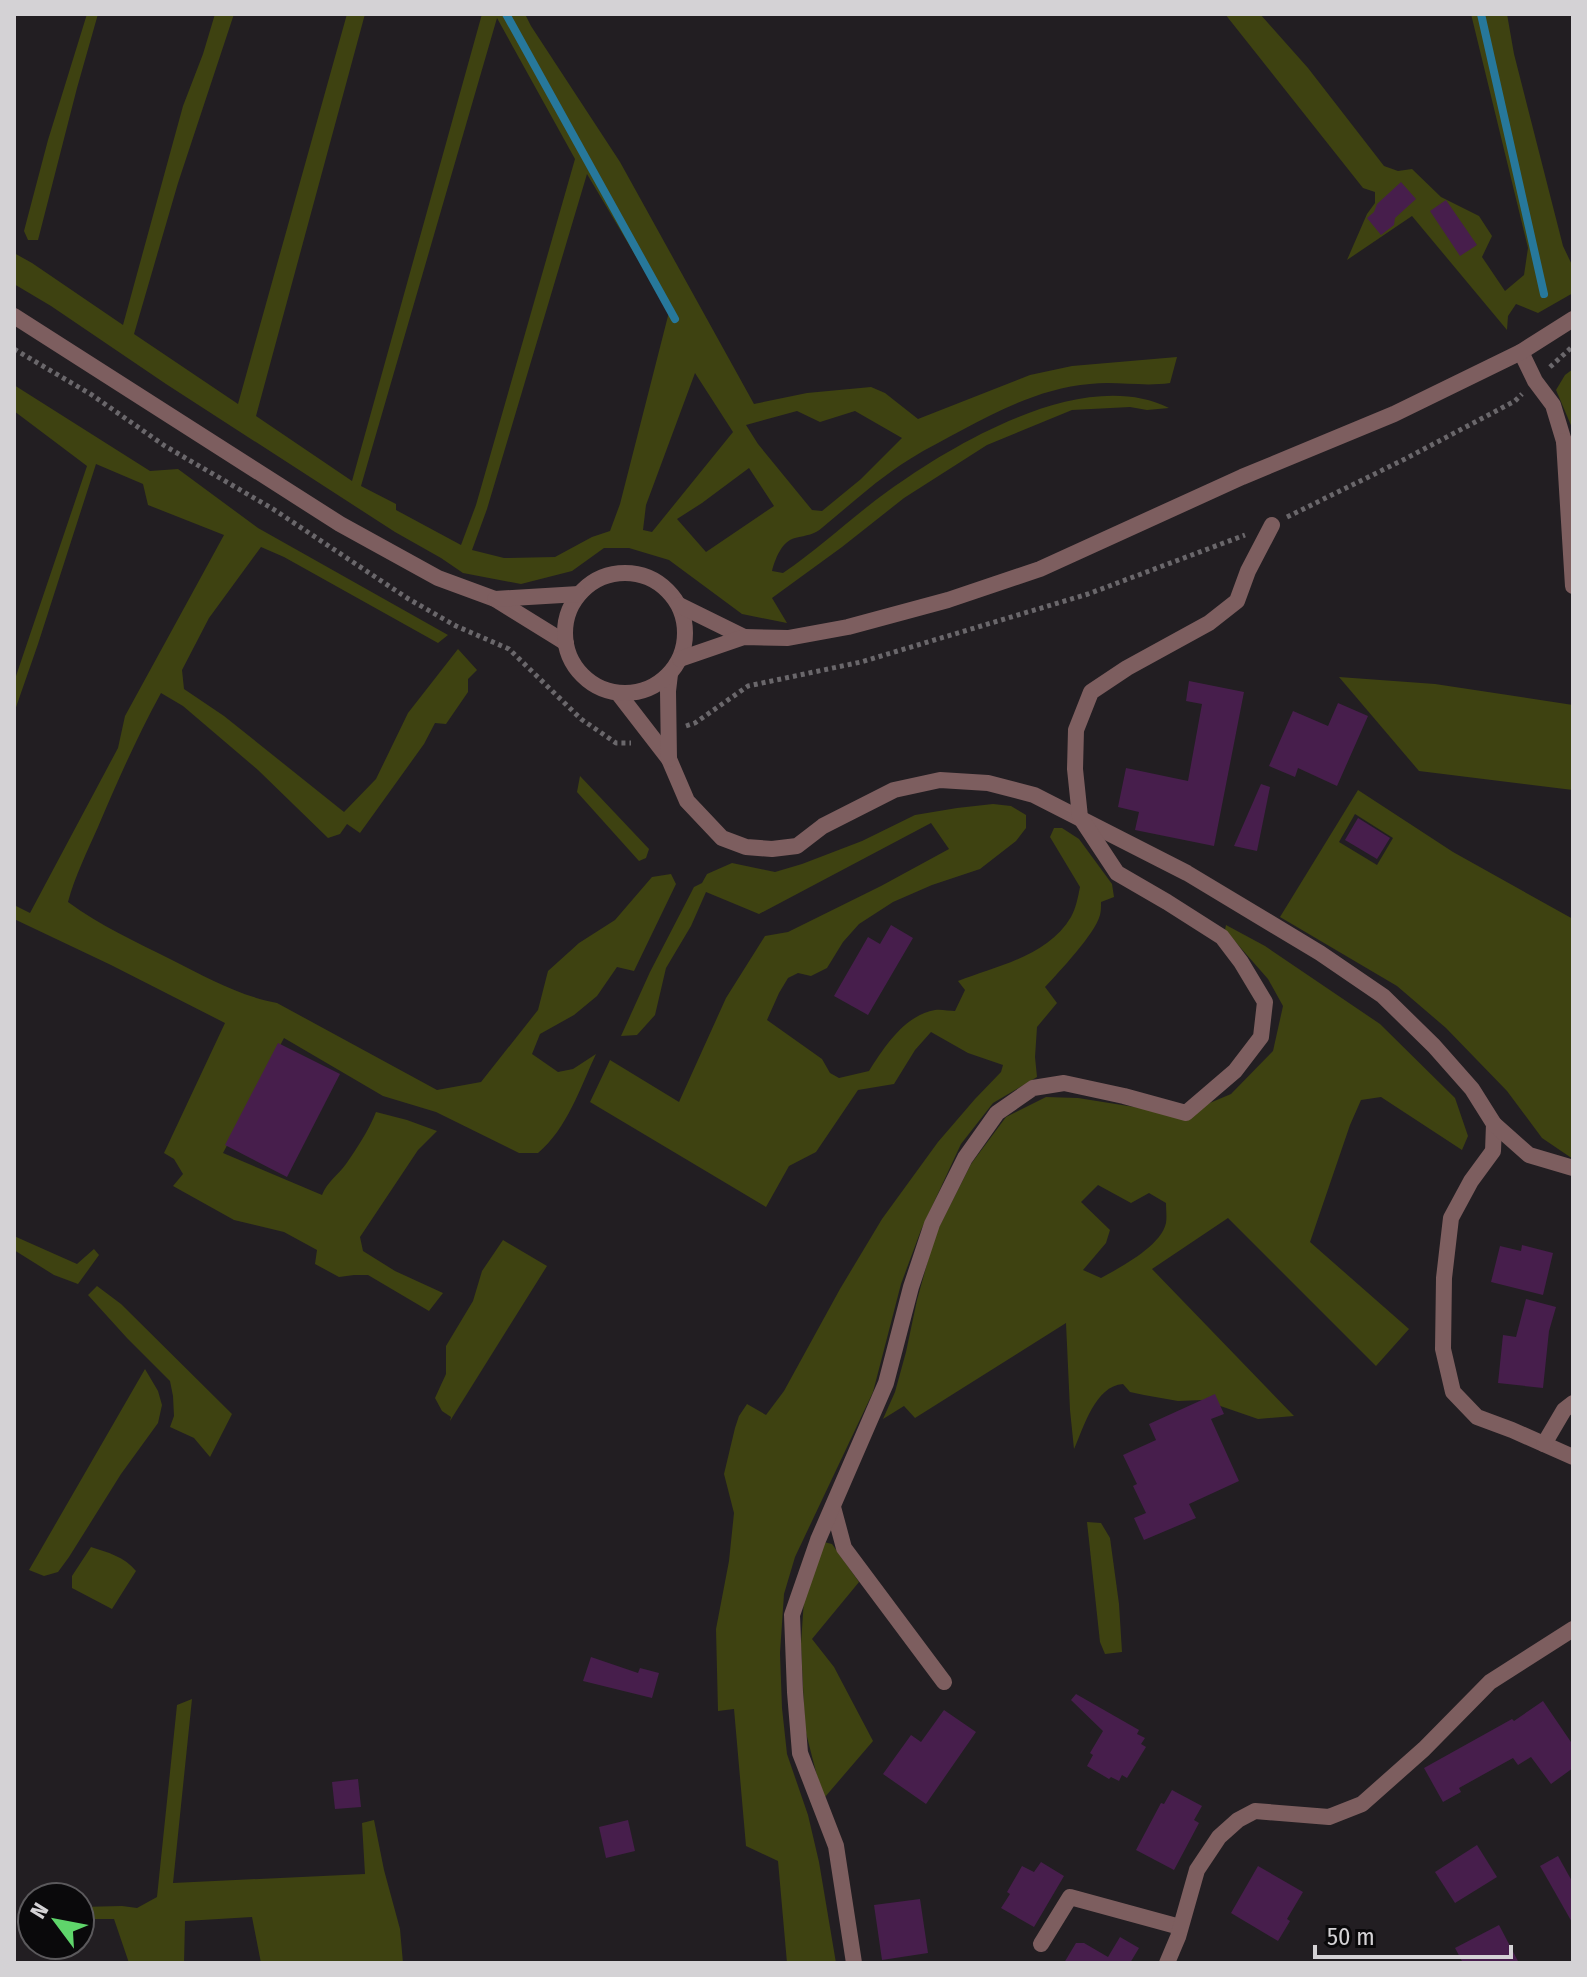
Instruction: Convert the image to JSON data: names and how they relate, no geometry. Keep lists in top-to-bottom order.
{
  "scale_bar": "50 m",
  "north": "top left"
}
